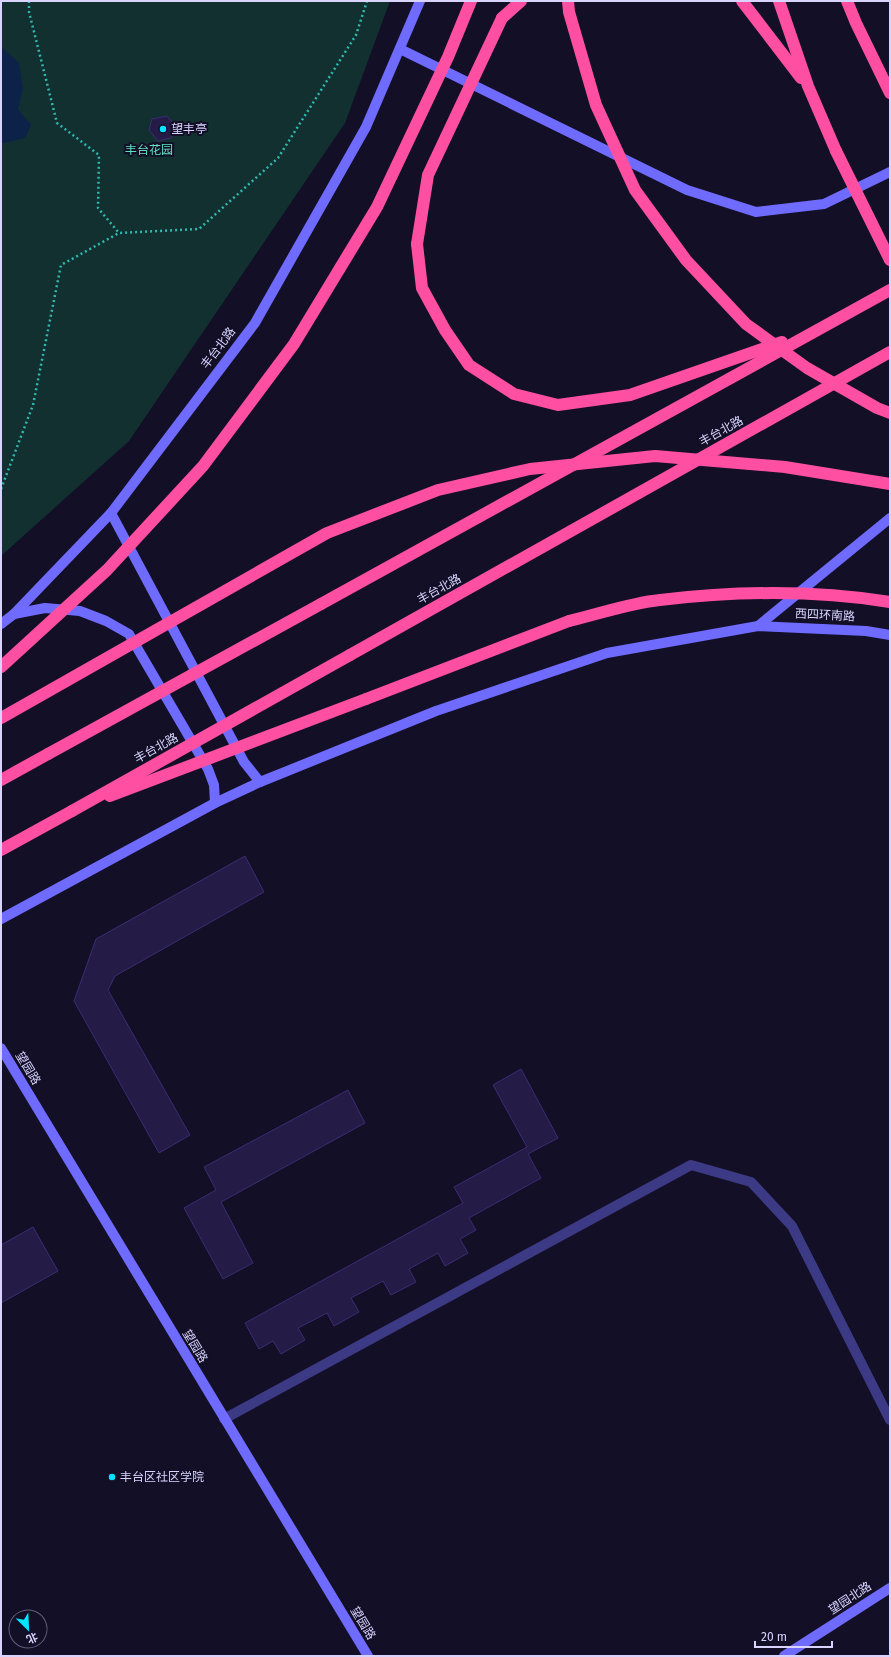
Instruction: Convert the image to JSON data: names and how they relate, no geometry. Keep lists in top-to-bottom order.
{
  "streets": {
    "highway": ["丰台北路"],
    "street": ["西四环南路", "望园路", "望园北路"]
  },
  "parks": ["丰台花园"],
  "places": ["望丰亭", "丰台区社区学院"],
  "scale_bar": "20 m",
  "north": "bottom right"
}
